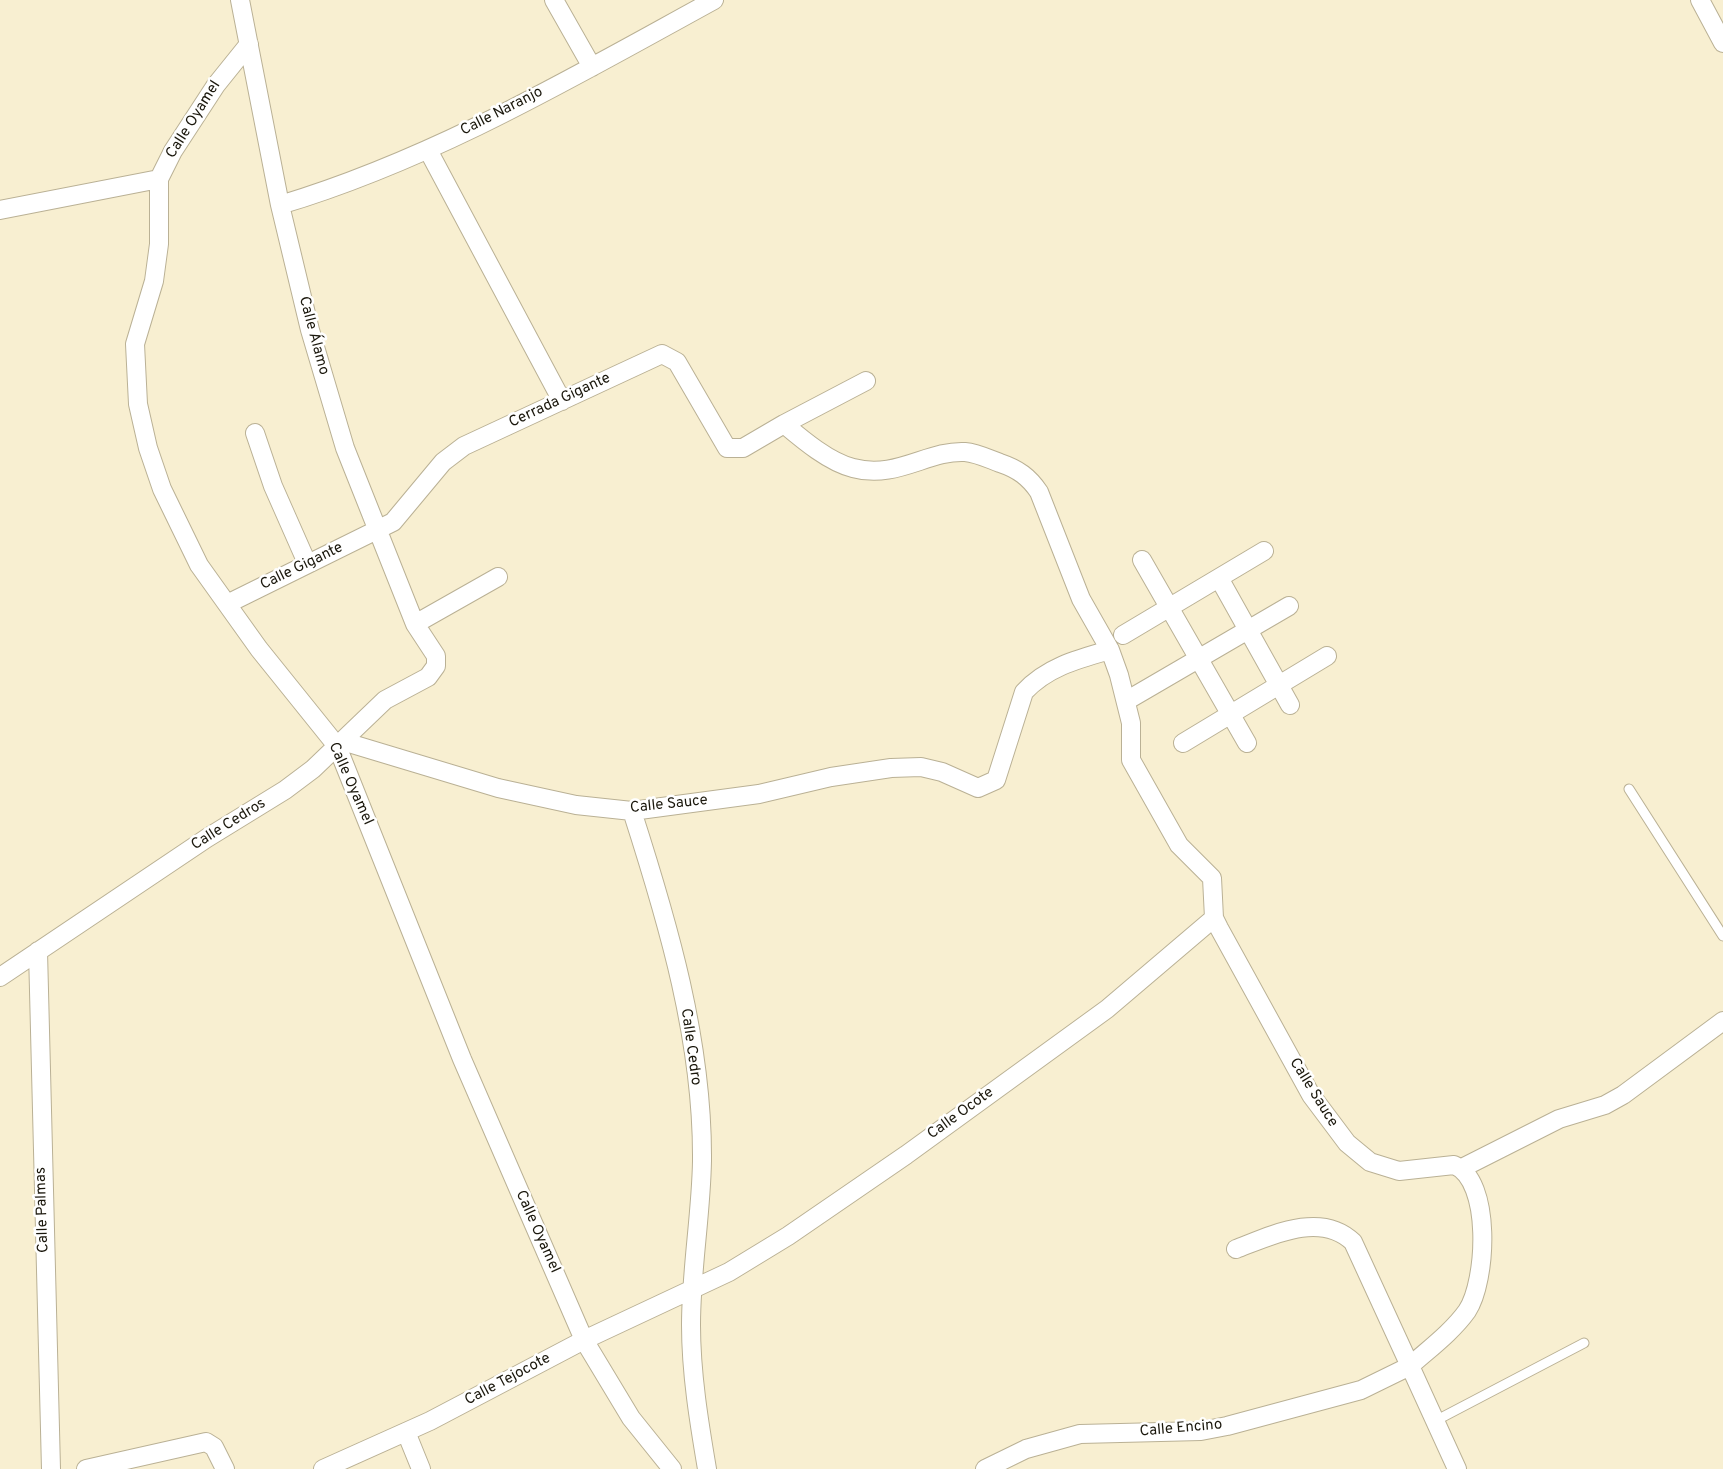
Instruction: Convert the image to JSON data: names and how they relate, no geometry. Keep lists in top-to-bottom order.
{
  "streets": {
    "street": [
      "Calle Naranjo",
      "Calle Oyamel",
      "Calle Álamo",
      "Cerrada Gigante",
      "Calle Gigante",
      "Calle Sauce",
      "Calle Cedros",
      "Calle Cedro",
      "Calle Ocote",
      "Calle Palmas",
      "Calle Tejocote",
      "Calle Encino"
    ]
  },
  "crossings": [
    ["Calle Naranjo", "Calle Álamo"],
    ["Calle Oyamel", "Calle Álamo"],
    ["Calle Oyamel", "Calle Gigante"],
    ["Calle Oyamel", "Calle Sauce"],
    ["Calle Oyamel", "Calle Cedros"],
    ["Calle Oyamel", "Calle Tejocote"],
    ["Calle Álamo", "Cerrada Gigante"],
    ["Calle Álamo", "Calle Gigante"],
    ["Calle Álamo", "Calle Cedros"],
    ["Cerrada Gigante", "Calle Gigante"],
    ["Cerrada Gigante", "Calle Sauce"],
    ["Calle Sauce", "Calle Cedros"],
    ["Calle Sauce", "Calle Cedro"],
    ["Calle Sauce", "Calle Ocote"],
    ["Calle Cedros", "Calle Palmas"],
    ["Calle Cedro", "Calle Ocote"],
    ["Calle Cedro", "Calle Tejocote"],
    ["Calle Ocote", "Calle Tejocote"]
  ]
}
